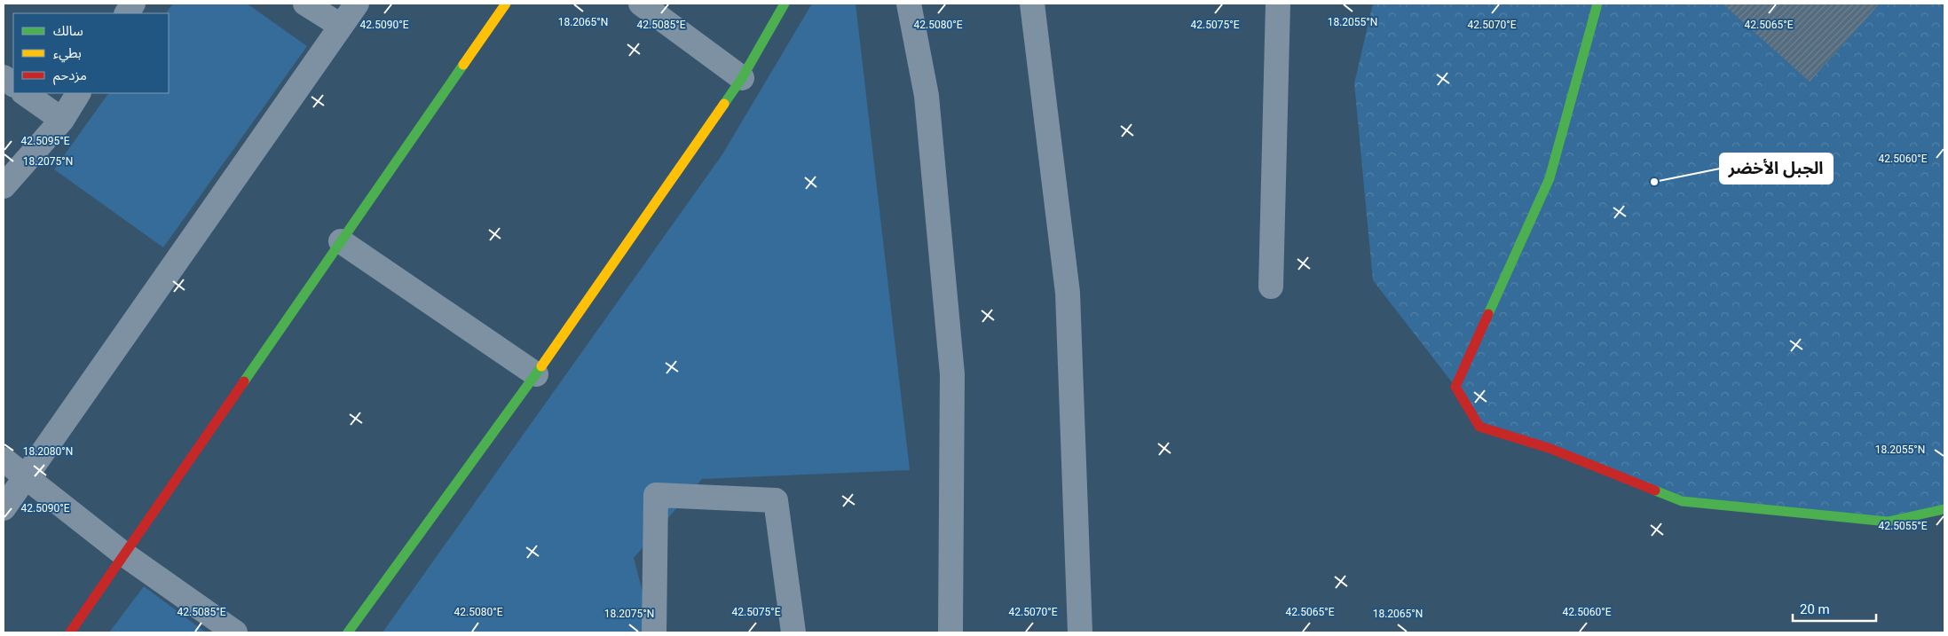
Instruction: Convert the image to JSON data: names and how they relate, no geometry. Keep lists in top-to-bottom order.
{
  "places": ["الجبل الأخضر"],
  "legend": ["سالك", "بطيء", "مزدحم"],
  "scale_bar": "20 m",
  "coordinates": [
    "18.2065°N",
    "18.2055°N",
    "42.5090°E",
    "42.5085°E",
    "42.5080°E",
    "42.5075°E",
    "42.5070°E",
    "42.5065°E",
    "42.5095°E",
    "42.5060°E",
    "18.2075°N",
    "18.2080°N",
    "42.5055°E"
  ]
}
